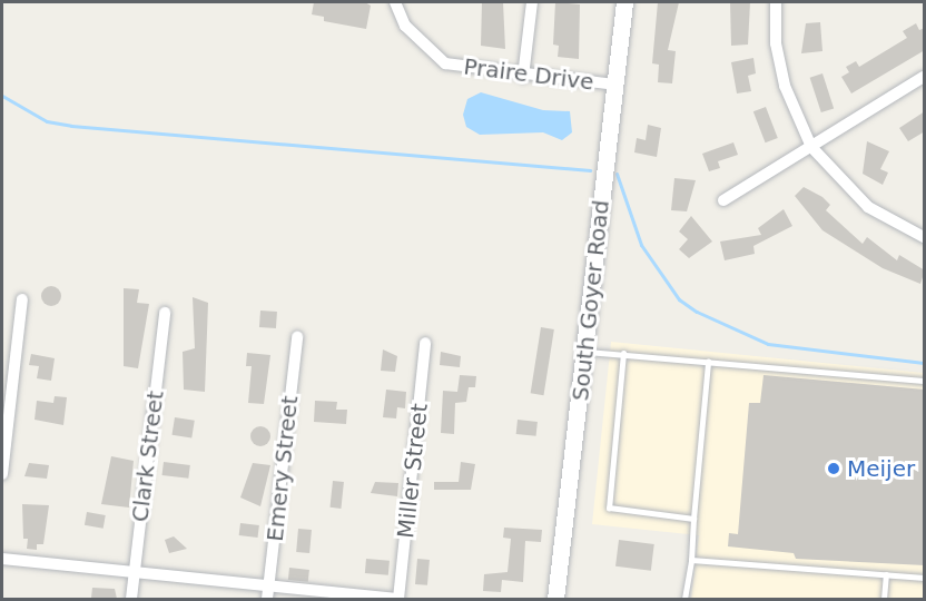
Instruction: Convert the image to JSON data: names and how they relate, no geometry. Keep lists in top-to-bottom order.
{
  "streets": {
    "street": [
      "Praire Drive",
      "South Goyer Road",
      "Clark Street",
      "Emery Street",
      "Miller Street"
    ]
  },
  "crossings": [
    ["Praire Drive", "South Goyer Road"]
  ],
  "places": ["Meijer"]
}
